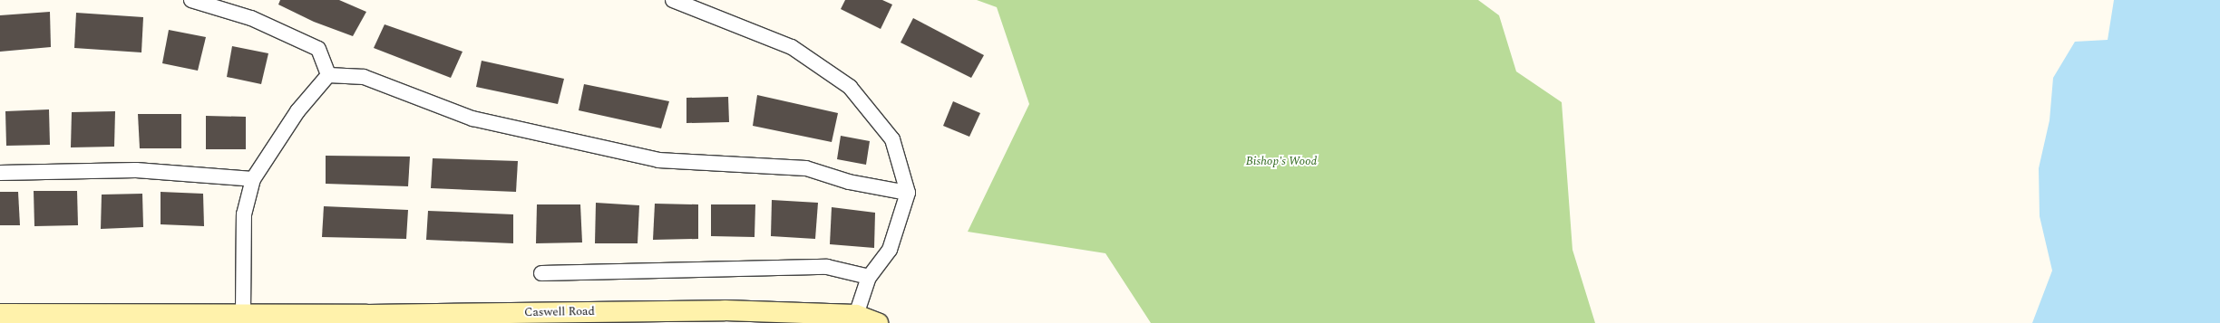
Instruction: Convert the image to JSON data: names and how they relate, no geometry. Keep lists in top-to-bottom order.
{
  "streets": {
    "main road": ["Caswell Road"]
  },
  "parks": ["Bishop's Wood"]
}
